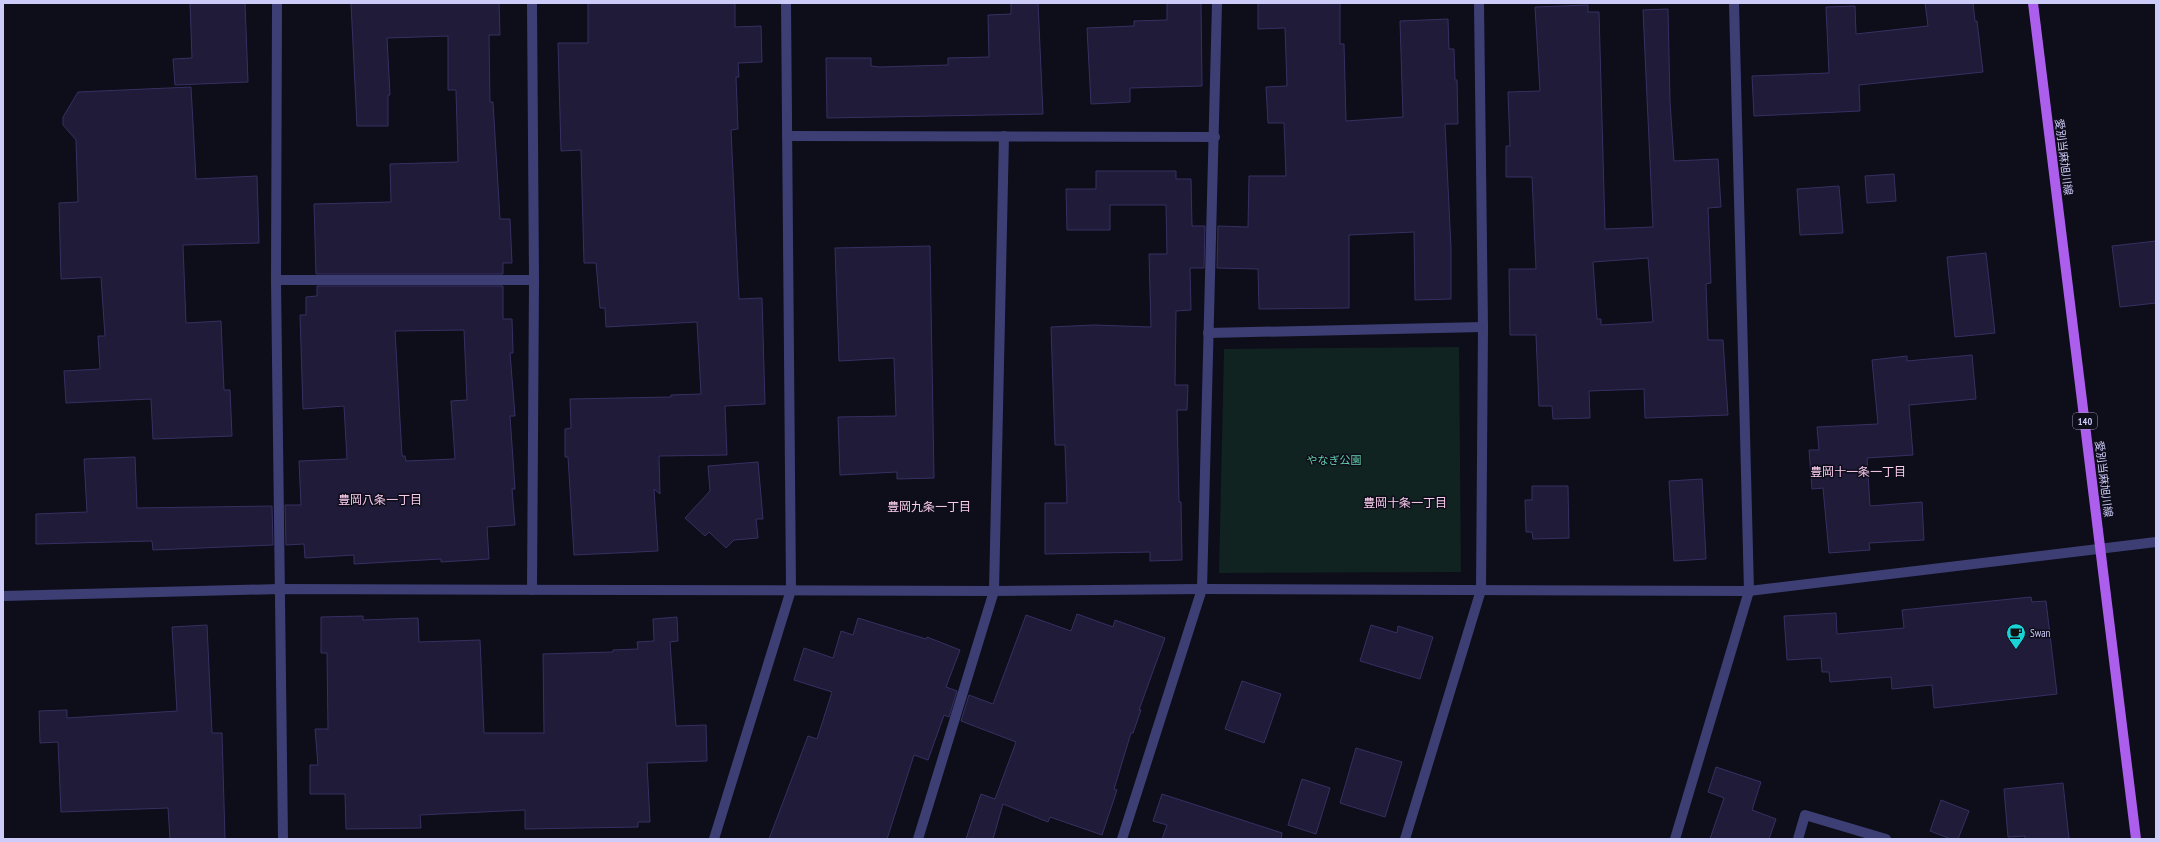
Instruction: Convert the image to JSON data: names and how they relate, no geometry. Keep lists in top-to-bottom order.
{
  "streets": {
    "main road": ["愛別当麻旭川線", "140"]
  },
  "districts": [
    "豊岡十一条一丁目",
    "豊岡八条一丁目",
    "豊岡十条一丁目",
    "豊岡九条一丁目"
  ],
  "parks": ["やなぎ公園"],
  "places": {
    "cafe": ["Swan"]
  }
}
